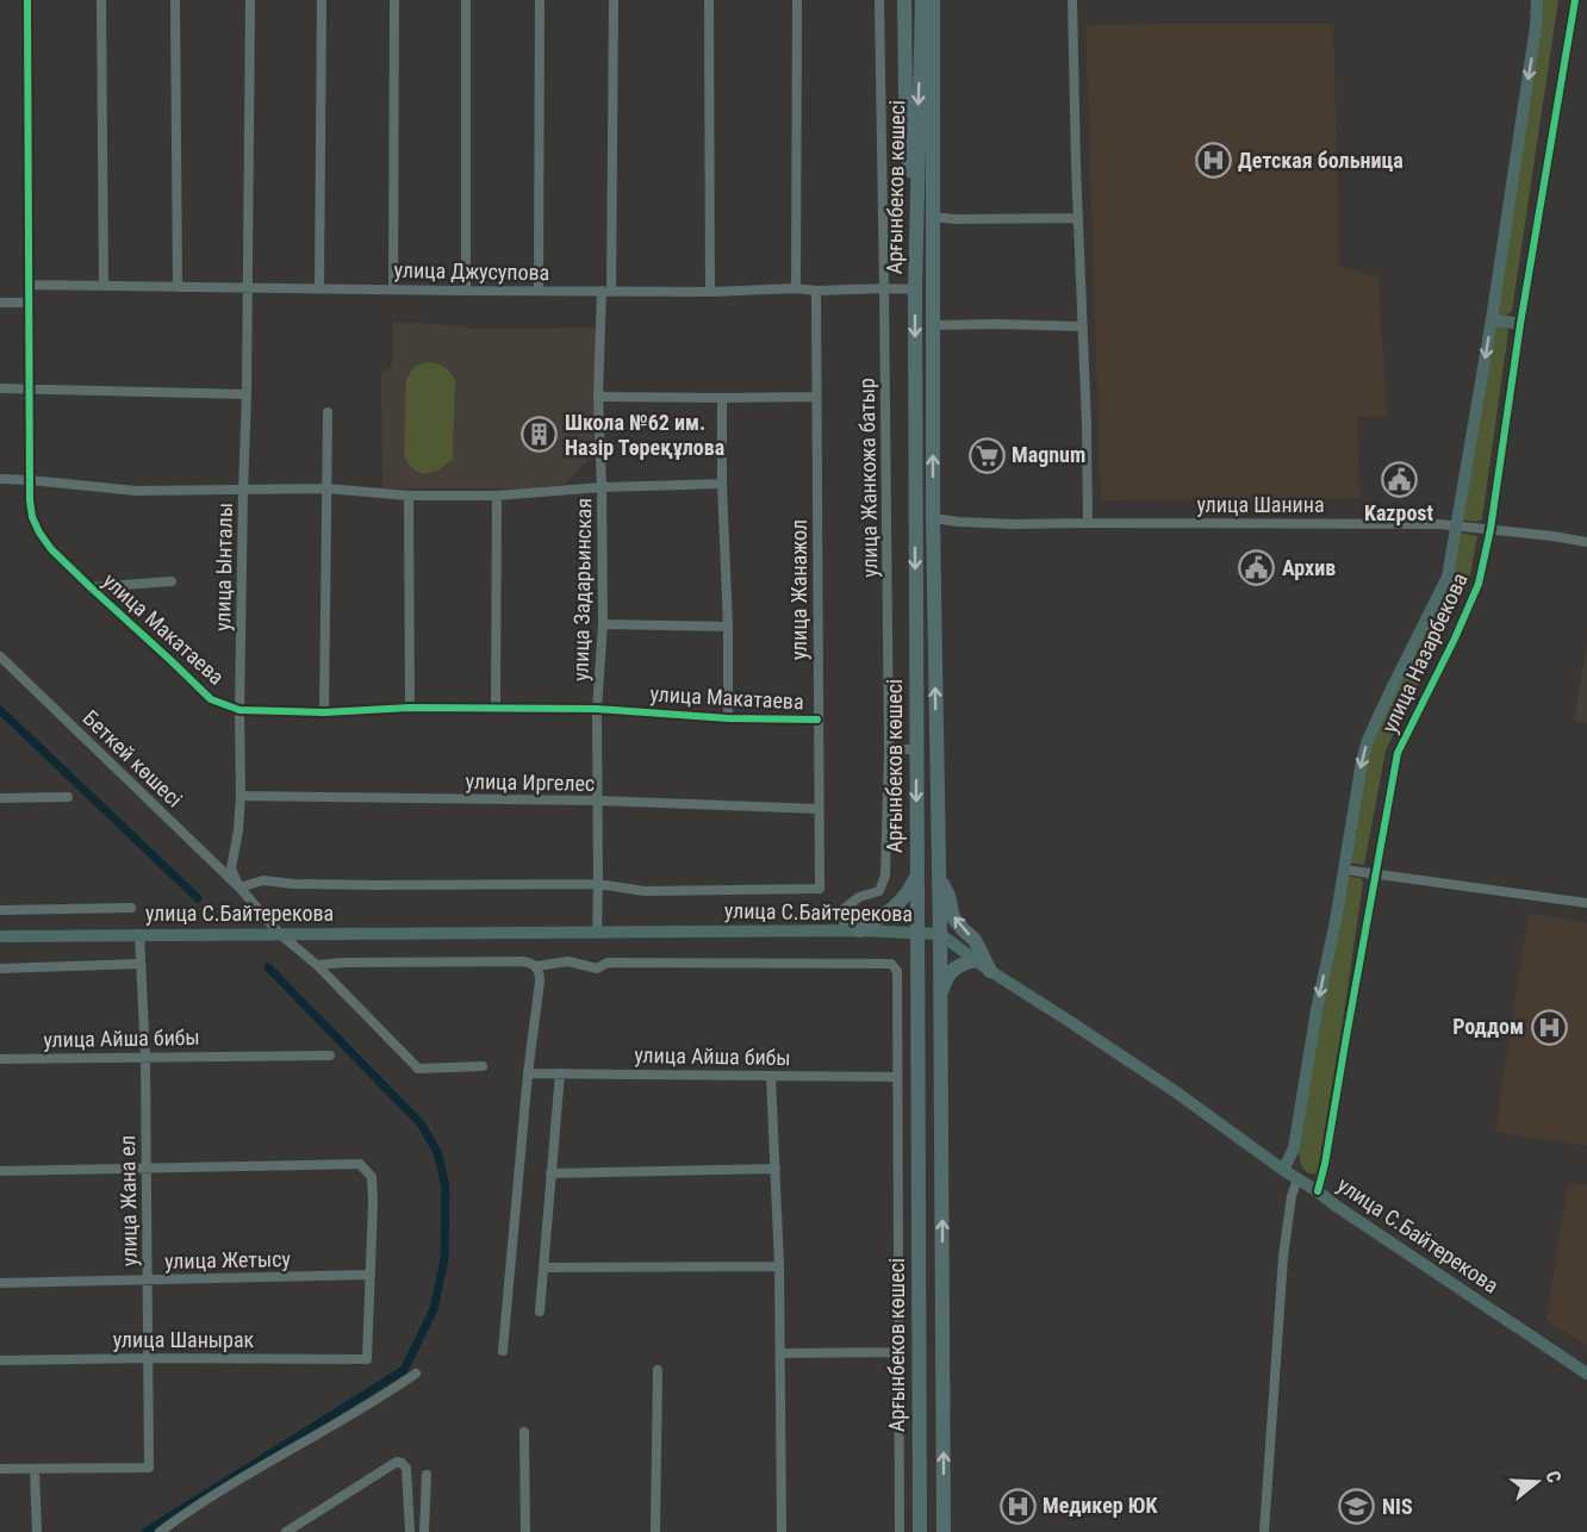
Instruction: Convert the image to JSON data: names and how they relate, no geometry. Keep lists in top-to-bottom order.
{
  "streets": {
    "main road": ["Арғынбеков көшесі"],
    "street": [
      "улица Джусупова",
      "улица Жанкожа батыр",
      "улица Шанина",
      "улица Ынталы",
      "улица Задарьинская",
      "улица Жанажол",
      "улица Макатаева",
      "улица Назарбекова",
      "Беткей көшесі",
      "улица Иргелес",
      "улица С.Байтерекова",
      "улица Айша бибы",
      "улица Жана ел",
      "улица Жетысу",
      "улица Шанырак"
    ]
  },
  "crossings": [
    ["Арғынбеков көшесі", "улица Джусупова"],
    ["Арғынбеков көшесі", "улица Шанина"],
    ["Арғынбеков көшесі", "улица С.Байтерекова"],
    ["улица Джусупова", "улица Жанкожа батыр"],
    ["улица Джусупова", "улица Ынталы"],
    ["улица Джусупова", "улица Задарьинская"],
    ["улица Джусупова", "улица Жанажол"],
    ["улица Джусупова", "улица Макатаева"],
    ["улица Жанкожа батыр", "улица С.Байтерекова"],
    ["улица Шанина", "улица Назарбекова"],
    ["улица Ынталы", "улица Макатаева"],
    ["улица Ынталы", "Беткей көшесі"],
    ["улица Ынталы", "улица Иргелес"],
    ["улица Задарьинская", "улица Жанажол"],
    ["улица Задарьинская", "улица Макатаева"],
    ["улица Задарьинская", "улица Иргелес"],
    ["улица Задарьинская", "улица С.Байтерекова"],
    ["улица Жанажол", "улица Макатаева"],
    ["улица Жанажол", "улица Иргелес"],
    ["улица Назарбекова", "улица С.Байтерекова"],
    ["Беткей көшесі", "улица С.Байтерекова"],
    ["улица С.Байтерекова", "улица Жана ел"],
    ["улица Айша бибы", "улица Жана ел"],
    ["улица Жана ел", "улица Жетысу"],
    ["улица Жана ел", "улица Шанырак"],
    ["улица Жетысу", "улица Шанырак"]
  ],
  "places": {
    "hospital": ["Детская больница", "Роддом", "Медикер ЮK"],
    "building": ["Школа №62 им. Назір Төреқұлова"],
    "supermarket": ["Magnum"],
    "public building": ["Kazpost", "Архив"],
    "school or university": ["NIS"]
  },
  "north": "right"
}
